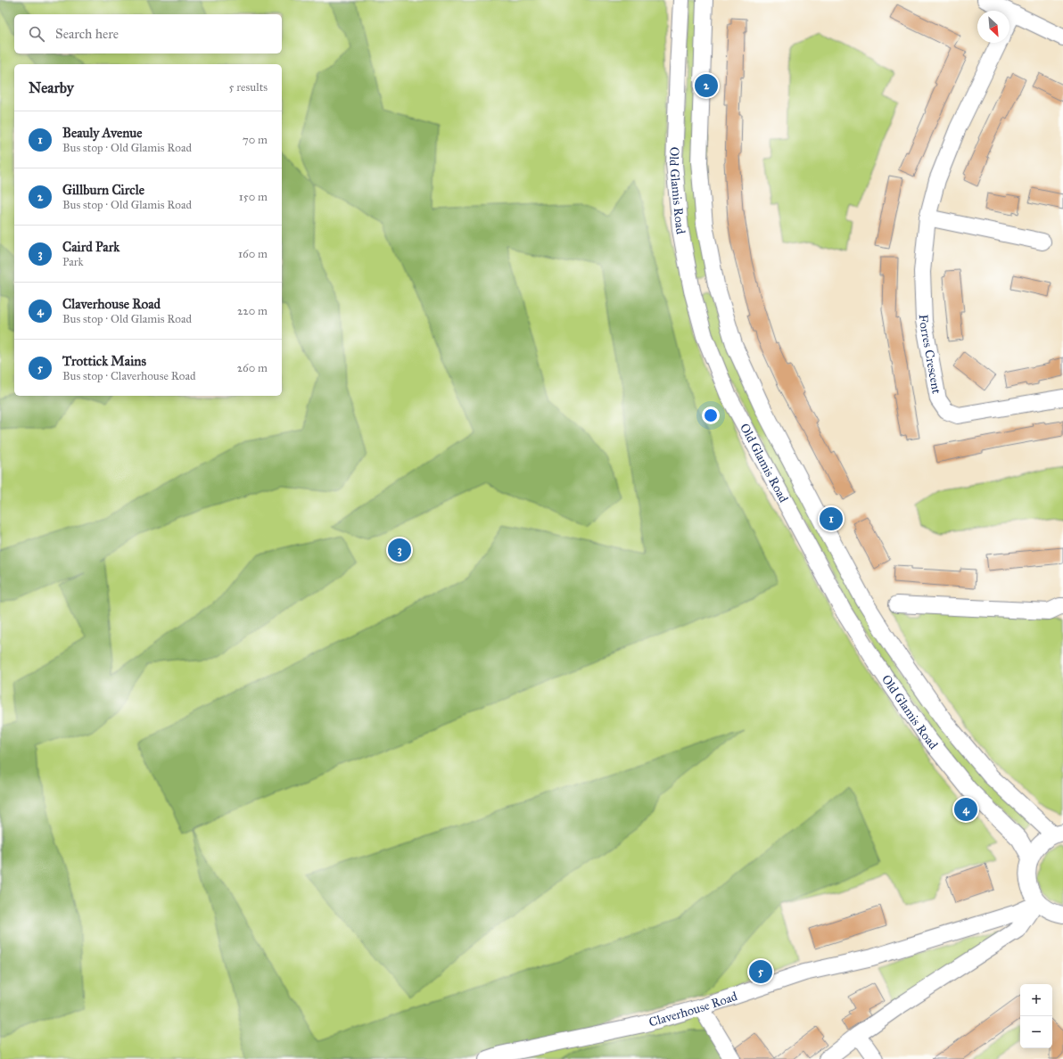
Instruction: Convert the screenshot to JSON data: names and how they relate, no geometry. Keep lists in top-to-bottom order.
{
  "streets": {
    "street": ["Old Glamis Road", "Forres Crescent", "Claverhouse Road"]
  },
  "north": "bottom right",
  "page": {
    "search": "Search here",
    "heading": ["Nearby", "5 results"],
    "pins": [
      "2",
      "1",
      "3",
      "4",
      "5"
    ],
    "list": [
      {
        "mark": "1",
        "name": "Beauly Avenue",
        "note": "Bus stop · Old Glamis Road",
        "value": "70 m"
      },
      {
        "mark": "2",
        "name": "Gillburn Circle",
        "note": "Bus stop · Old Glamis Road",
        "value": "150 m"
      },
      {
        "mark": "3",
        "name": "Caird Park",
        "note": "Park",
        "value": "160 m"
      },
      {
        "mark": "4",
        "name": "Claverhouse Road",
        "note": "Bus stop · Old Glamis Road",
        "value": "220 m"
      },
      {
        "mark": "5",
        "name": "Trottick Mains",
        "note": "Bus stop · Claverhouse Road",
        "value": "260 m"
      }
    ],
    "map_buttons": ["+", "−"]
  }
}
